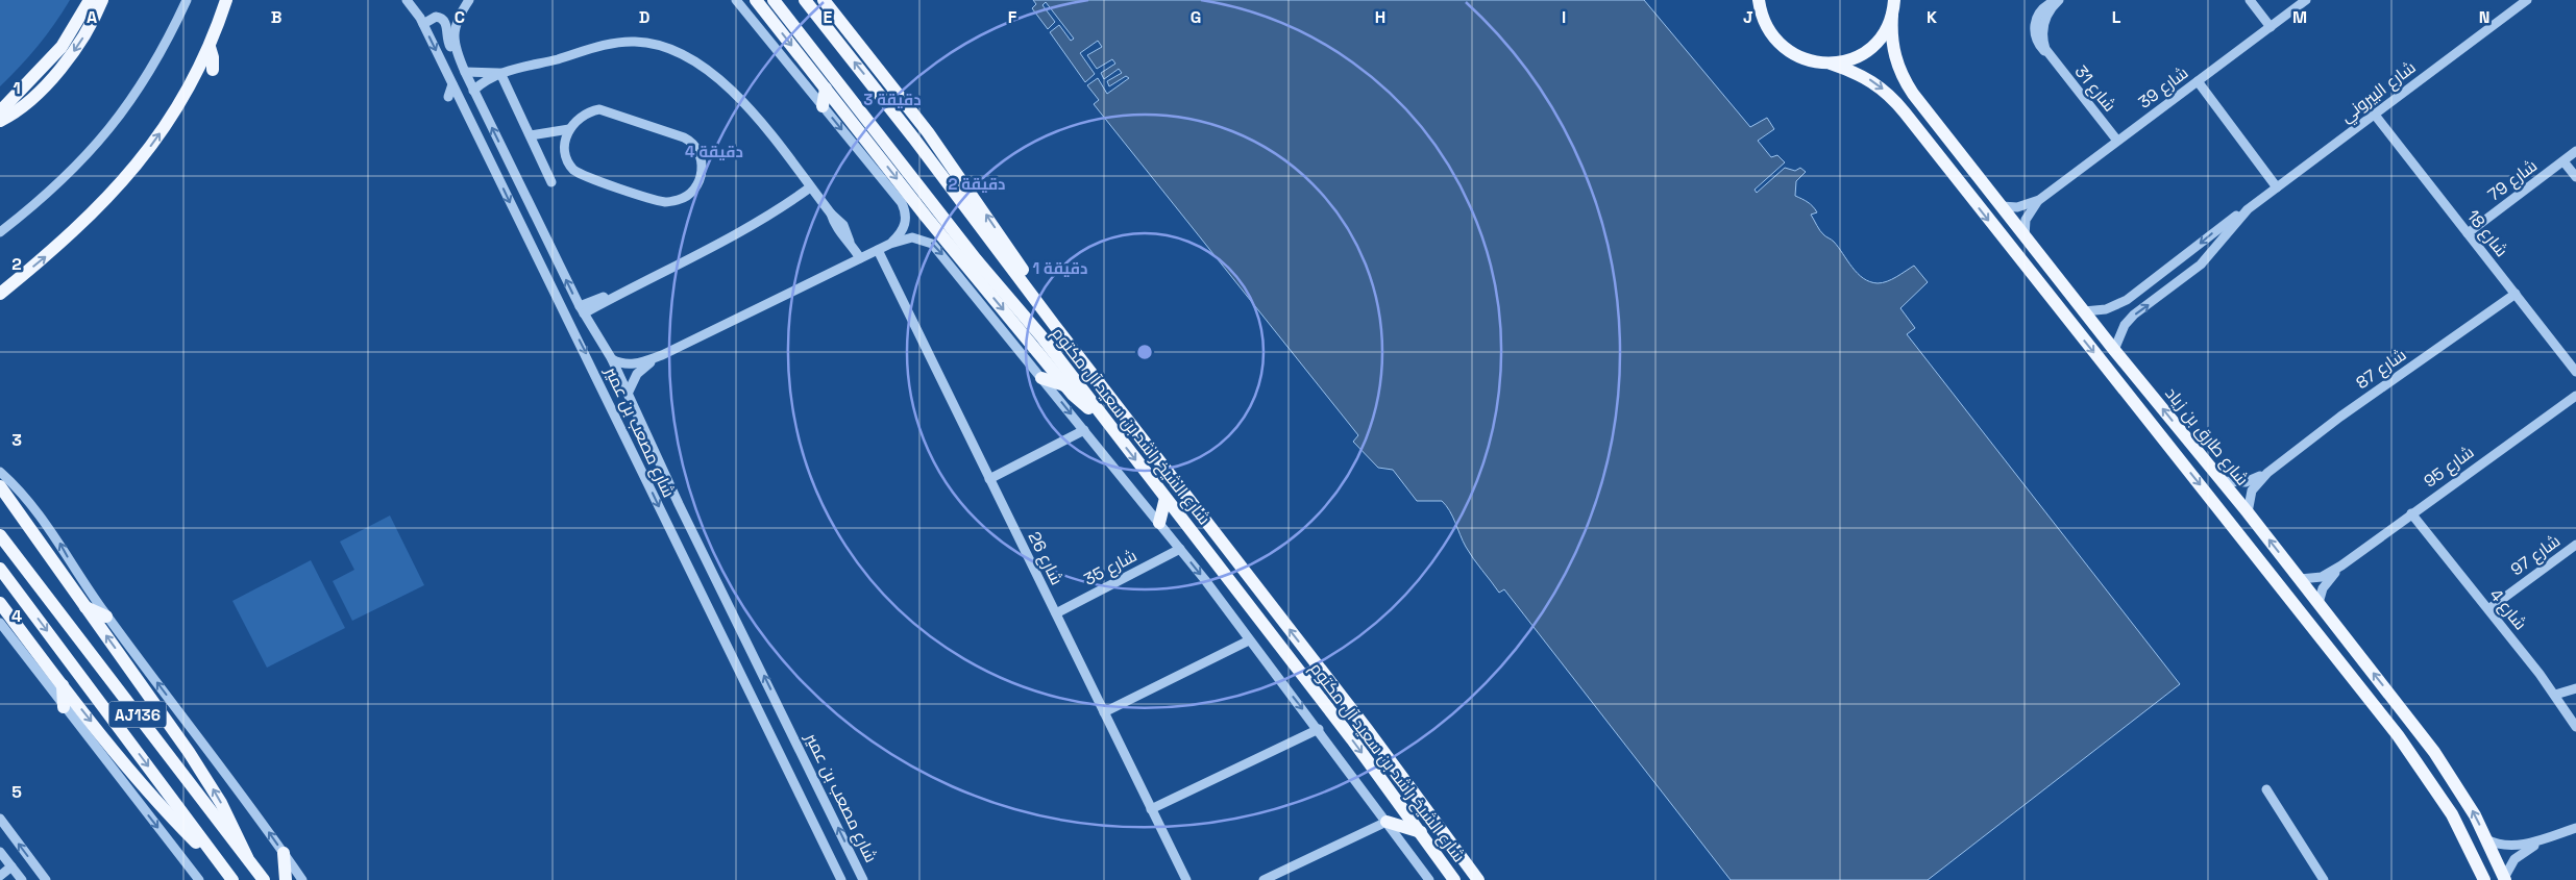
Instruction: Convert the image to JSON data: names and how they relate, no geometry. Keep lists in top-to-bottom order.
{
  "streets": {
    "main road": ["شارع الشيخ راشد بن سعيد آل مكتوم", "شارع طارق بن زياد", "AJ136"],
    "street": [
      "شارع 39",
      "شارع 31",
      "شارع البيروني",
      "شارع 79",
      "شارع 18",
      "شارع 87",
      "شارع مصعب بن عمير",
      "شارع 95",
      "شارع 97",
      "شارع 26",
      "شارع 35",
      "شارع 4"
    ]
  },
  "crossings": [
    ["شارع 39", "شارع 31"],
    ["شارع 39", "شارع طارق بن زياد"],
    ["شارع البيروني", "شارع 18"],
    ["شارع البيروني", "شارع طارق بن زياد"],
    ["شارع 79", "شارع 18"],
    ["شارع 18", "شارع 87"],
    ["شارع 87", "شارع طارق بن زياد"],
    ["شارع طارق بن زياد", "شارع 95"],
    ["شارع 95", "شارع 4"],
    ["شارع 97", "شارع 4"],
    ["شارع 26", "شارع 35"]
  ],
  "grid": {
    "columns": [
      "A",
      "B",
      "C",
      "D",
      "E",
      "F",
      "G",
      "H",
      "I",
      "J",
      "K",
      "L",
      "M",
      "N"
    ],
    "rows": [
      "1",
      "2",
      "3",
      "4",
      "5"
    ]
  },
  "rings": [
    "3 دقيقة",
    "4 دقيقة",
    "2 دقيقة",
    "1 دقيقة"
  ]
}
